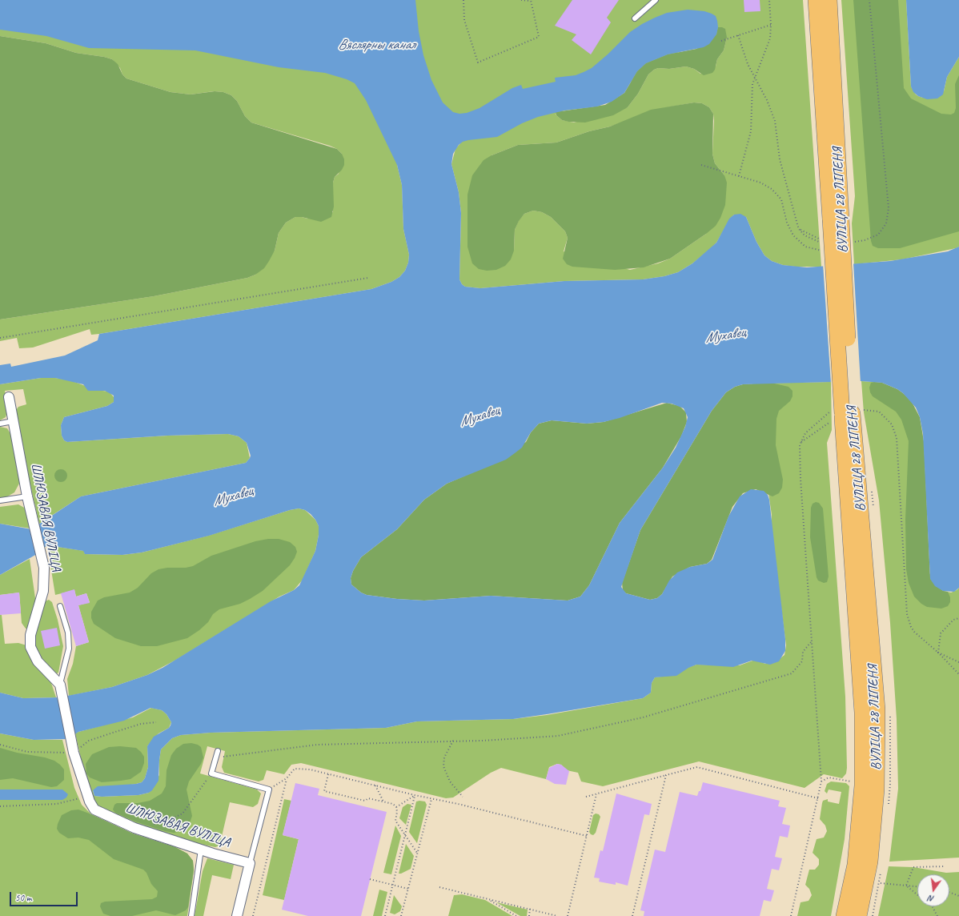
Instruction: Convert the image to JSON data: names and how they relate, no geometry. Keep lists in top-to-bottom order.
{
  "streets": {
    "main road": ["ВУЛІЦА 28 ЛІПЕНЯ"],
    "street": ["ШЛЮЗАВАЯ ВУЛІЦА"]
  },
  "water": ["Вяслярны канал", "Мухавец"],
  "scale_bar": "50 m",
  "north": "bottom"
}
